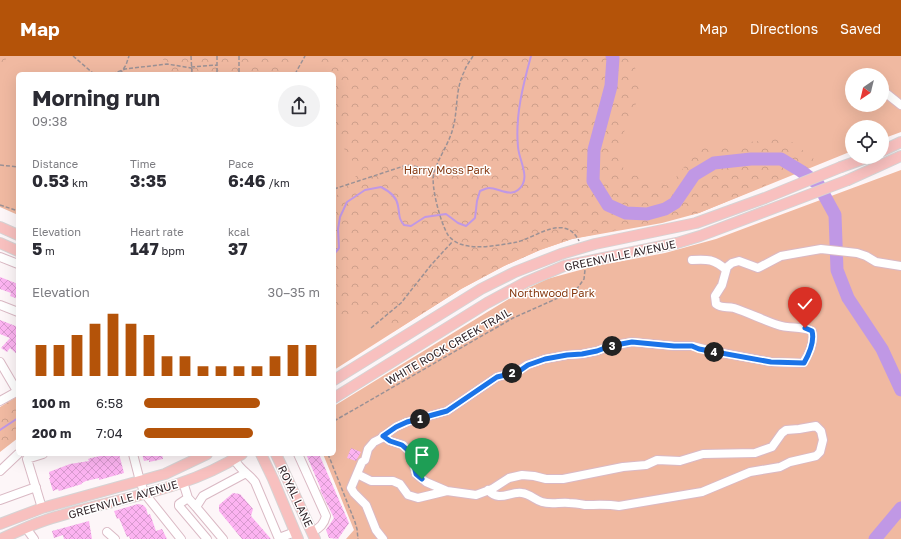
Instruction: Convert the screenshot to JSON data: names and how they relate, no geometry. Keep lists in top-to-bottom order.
{
  "streets": {
    "main road": ["GREENVILLE AVENUE", "ROYAL LANE"],
    "path": ["WHITE ROCK CREEK TRAIL"]
  },
  "parks": ["Harry Moss Park", "Northwood Park"],
  "north": "bottom left",
  "page": {
    "header": "Map",
    "nav": ["Map", "Directions", "Saved"],
    "heading": ["Morning run", "09:38"],
    "stats": [
      ["Distance", "0.53 km"],
      ["Time", "3:35"],
      ["Pace", "6:46 /km"],
      ["Elevation", "5 m"],
      ["Heart rate", "147 bpm"],
      ["kcal", "37"]
    ],
    "chart": ["Elevation", "30–35 m"],
    "pins": [
      "3",
      "4",
      "2",
      "1"
    ],
    "list": [
      {
        "name": "100 m",
        "note": "6:58"
      },
      {
        "name": "200 m",
        "note": "7:04"
      }
    ]
  }
}
